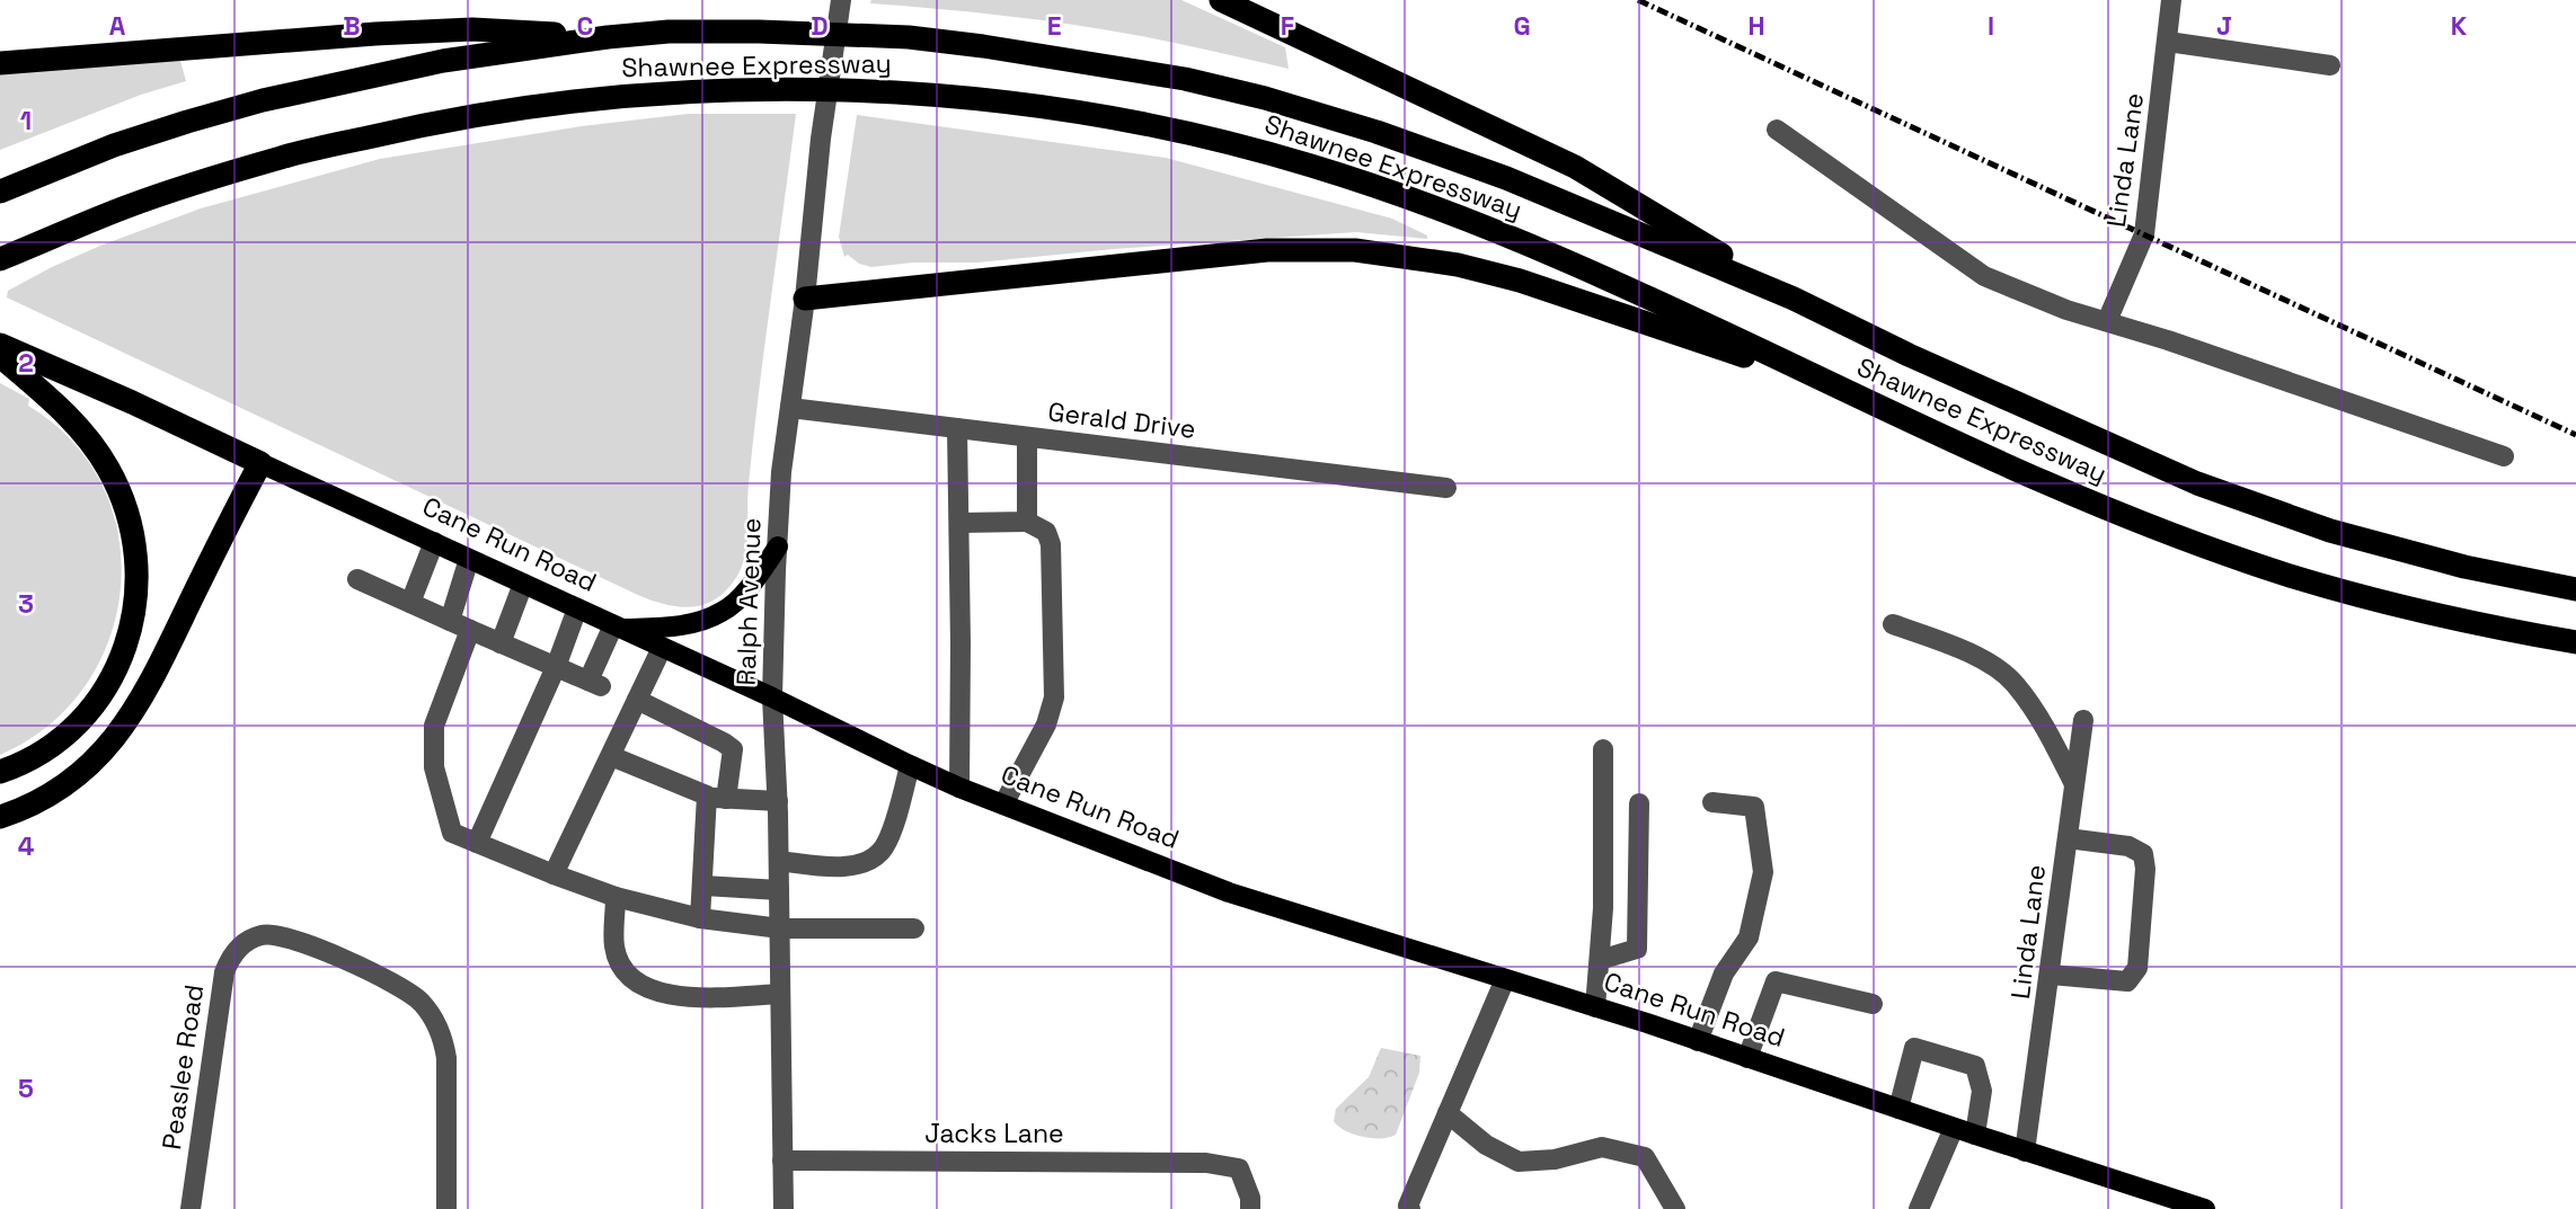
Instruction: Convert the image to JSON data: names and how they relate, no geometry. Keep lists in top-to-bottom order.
{
  "streets": {
    "highway": ["Shawnee Expressway", "Cane Run Road"],
    "street": [
      "Linda Lane",
      "Gerald Drive",
      "Ralph Avenue",
      "Peaslee Road",
      "Jacks Lane"
    ]
  },
  "crossings": [
    ["Linda Lane", "Cane Run Road"],
    ["Gerald Drive", "Ralph Avenue"],
    ["Cane Run Road", "Ralph Avenue"],
    ["Ralph Avenue", "Jacks Lane"]
  ],
  "grid": {
    "columns": [
      "A",
      "B",
      "C",
      "D",
      "E",
      "F",
      "G",
      "H",
      "I",
      "J",
      "K"
    ],
    "rows": [
      "1",
      "2",
      "3",
      "4",
      "5"
    ]
  }
}
